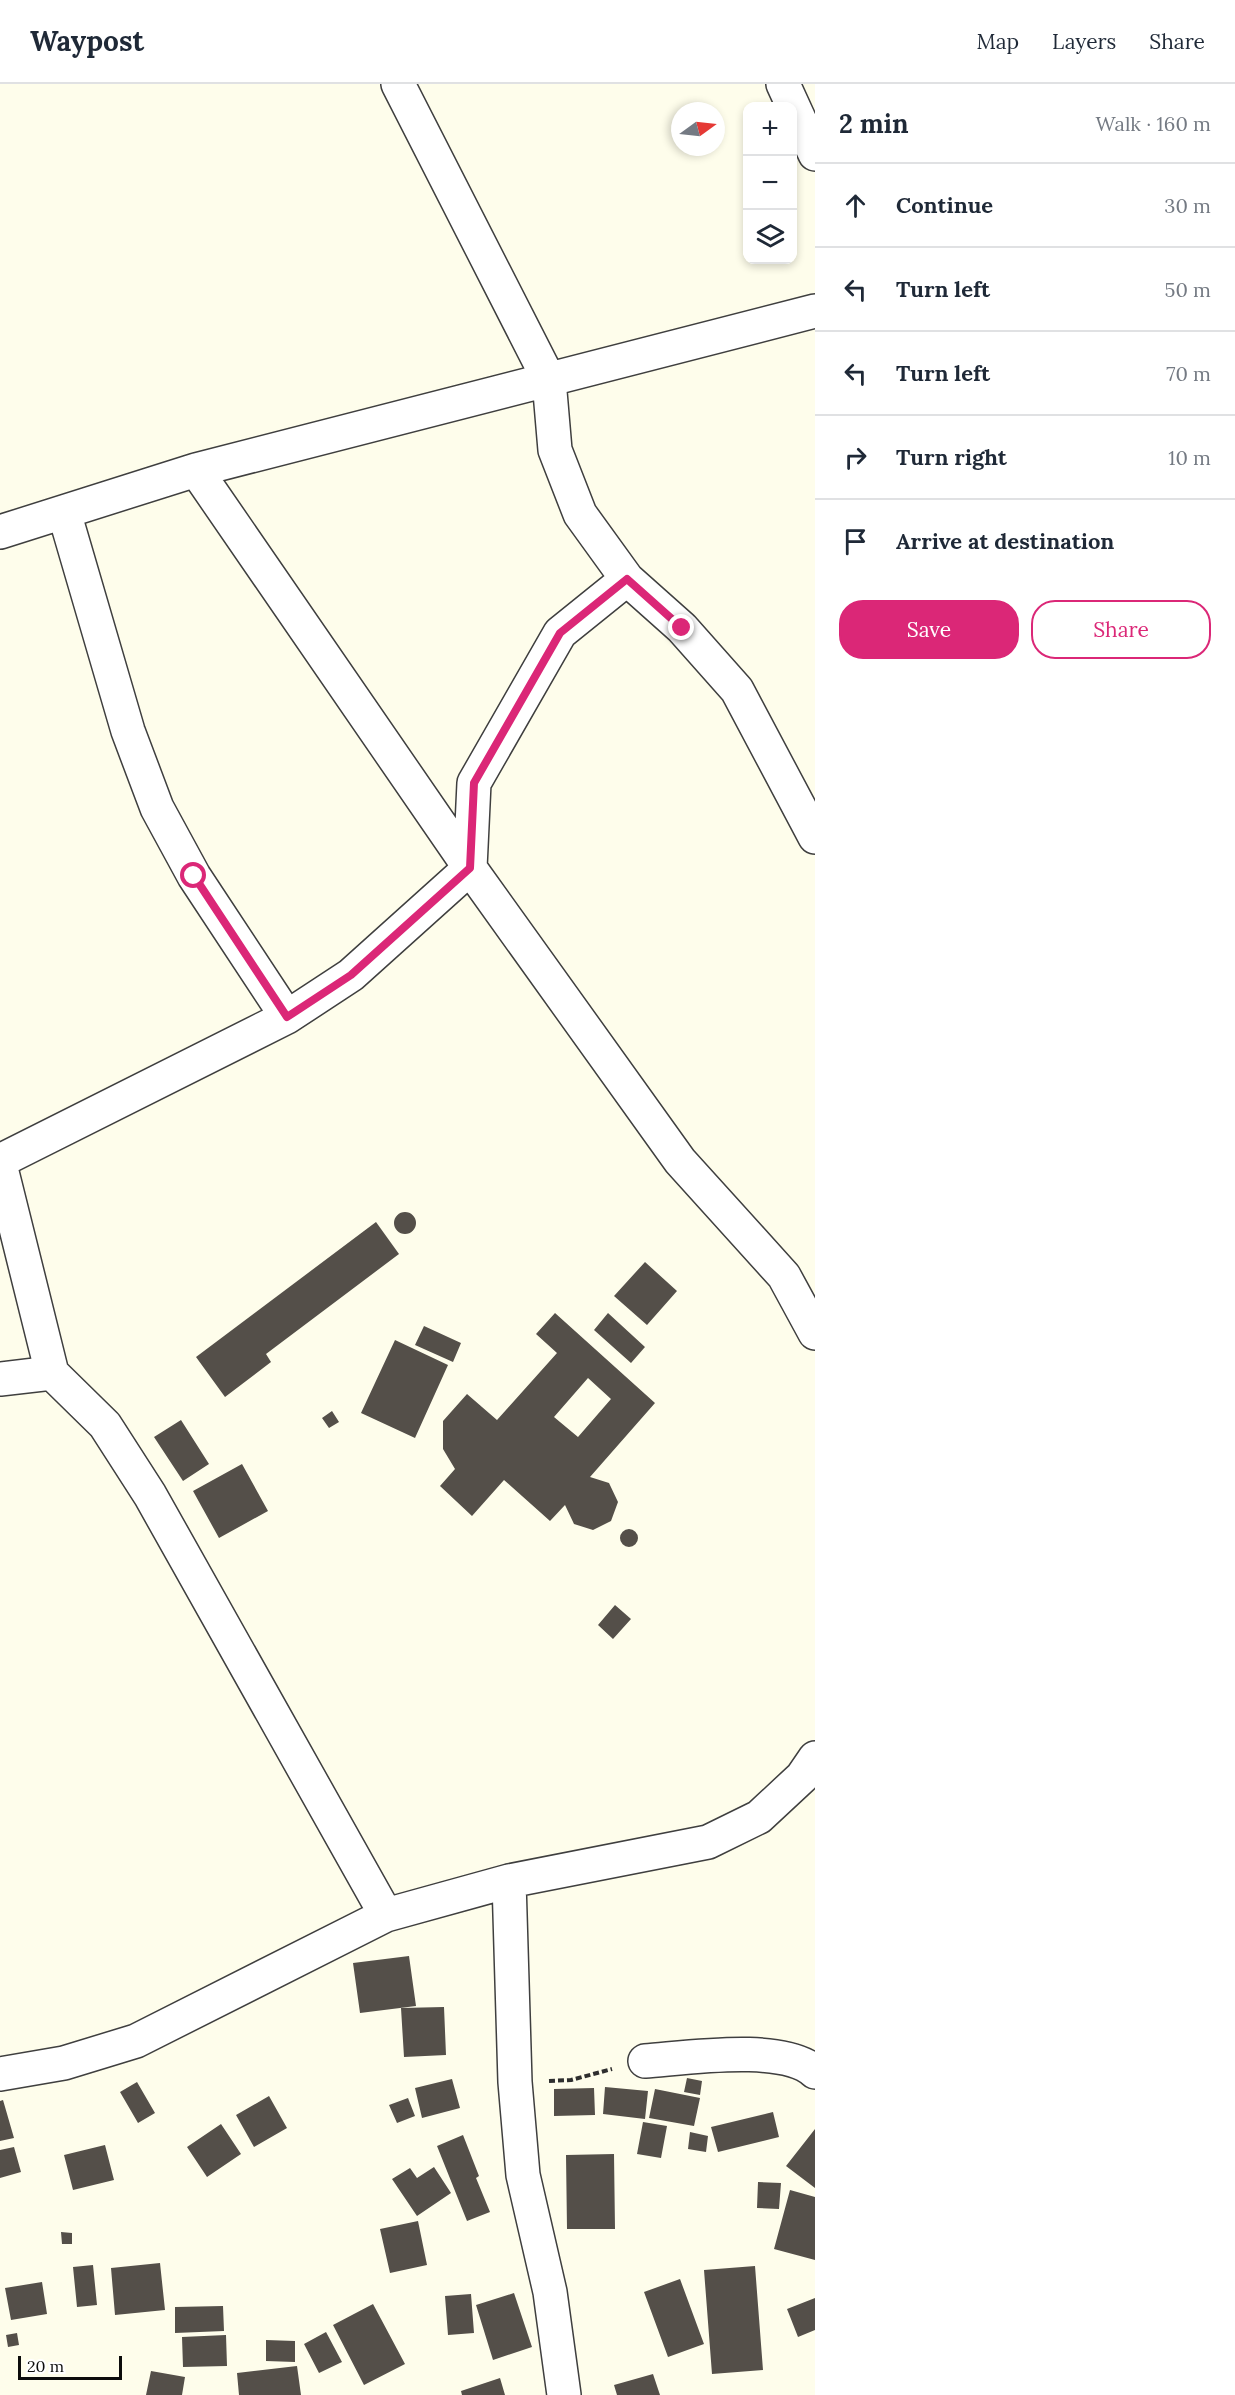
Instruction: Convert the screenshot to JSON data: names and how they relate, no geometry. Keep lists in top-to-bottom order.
{
  "scale_bar": "20 m",
  "north": "right",
  "page": {
    "header": "Waypost",
    "nav": ["Map", "Layers", "Share"],
    "heading": ["2 min", "Walk · 160 m"],
    "map_buttons": ["+", "−"],
    "list": [
      ["Continue", "30 m"],
      ["Turn left", "50 m"],
      ["Turn left", "70 m"],
      ["Turn right", "10 m"],
      "Arrive at destination"
    ],
    "buttons": ["Save", "Share"],
    "scale": "20 m"
  }
}
